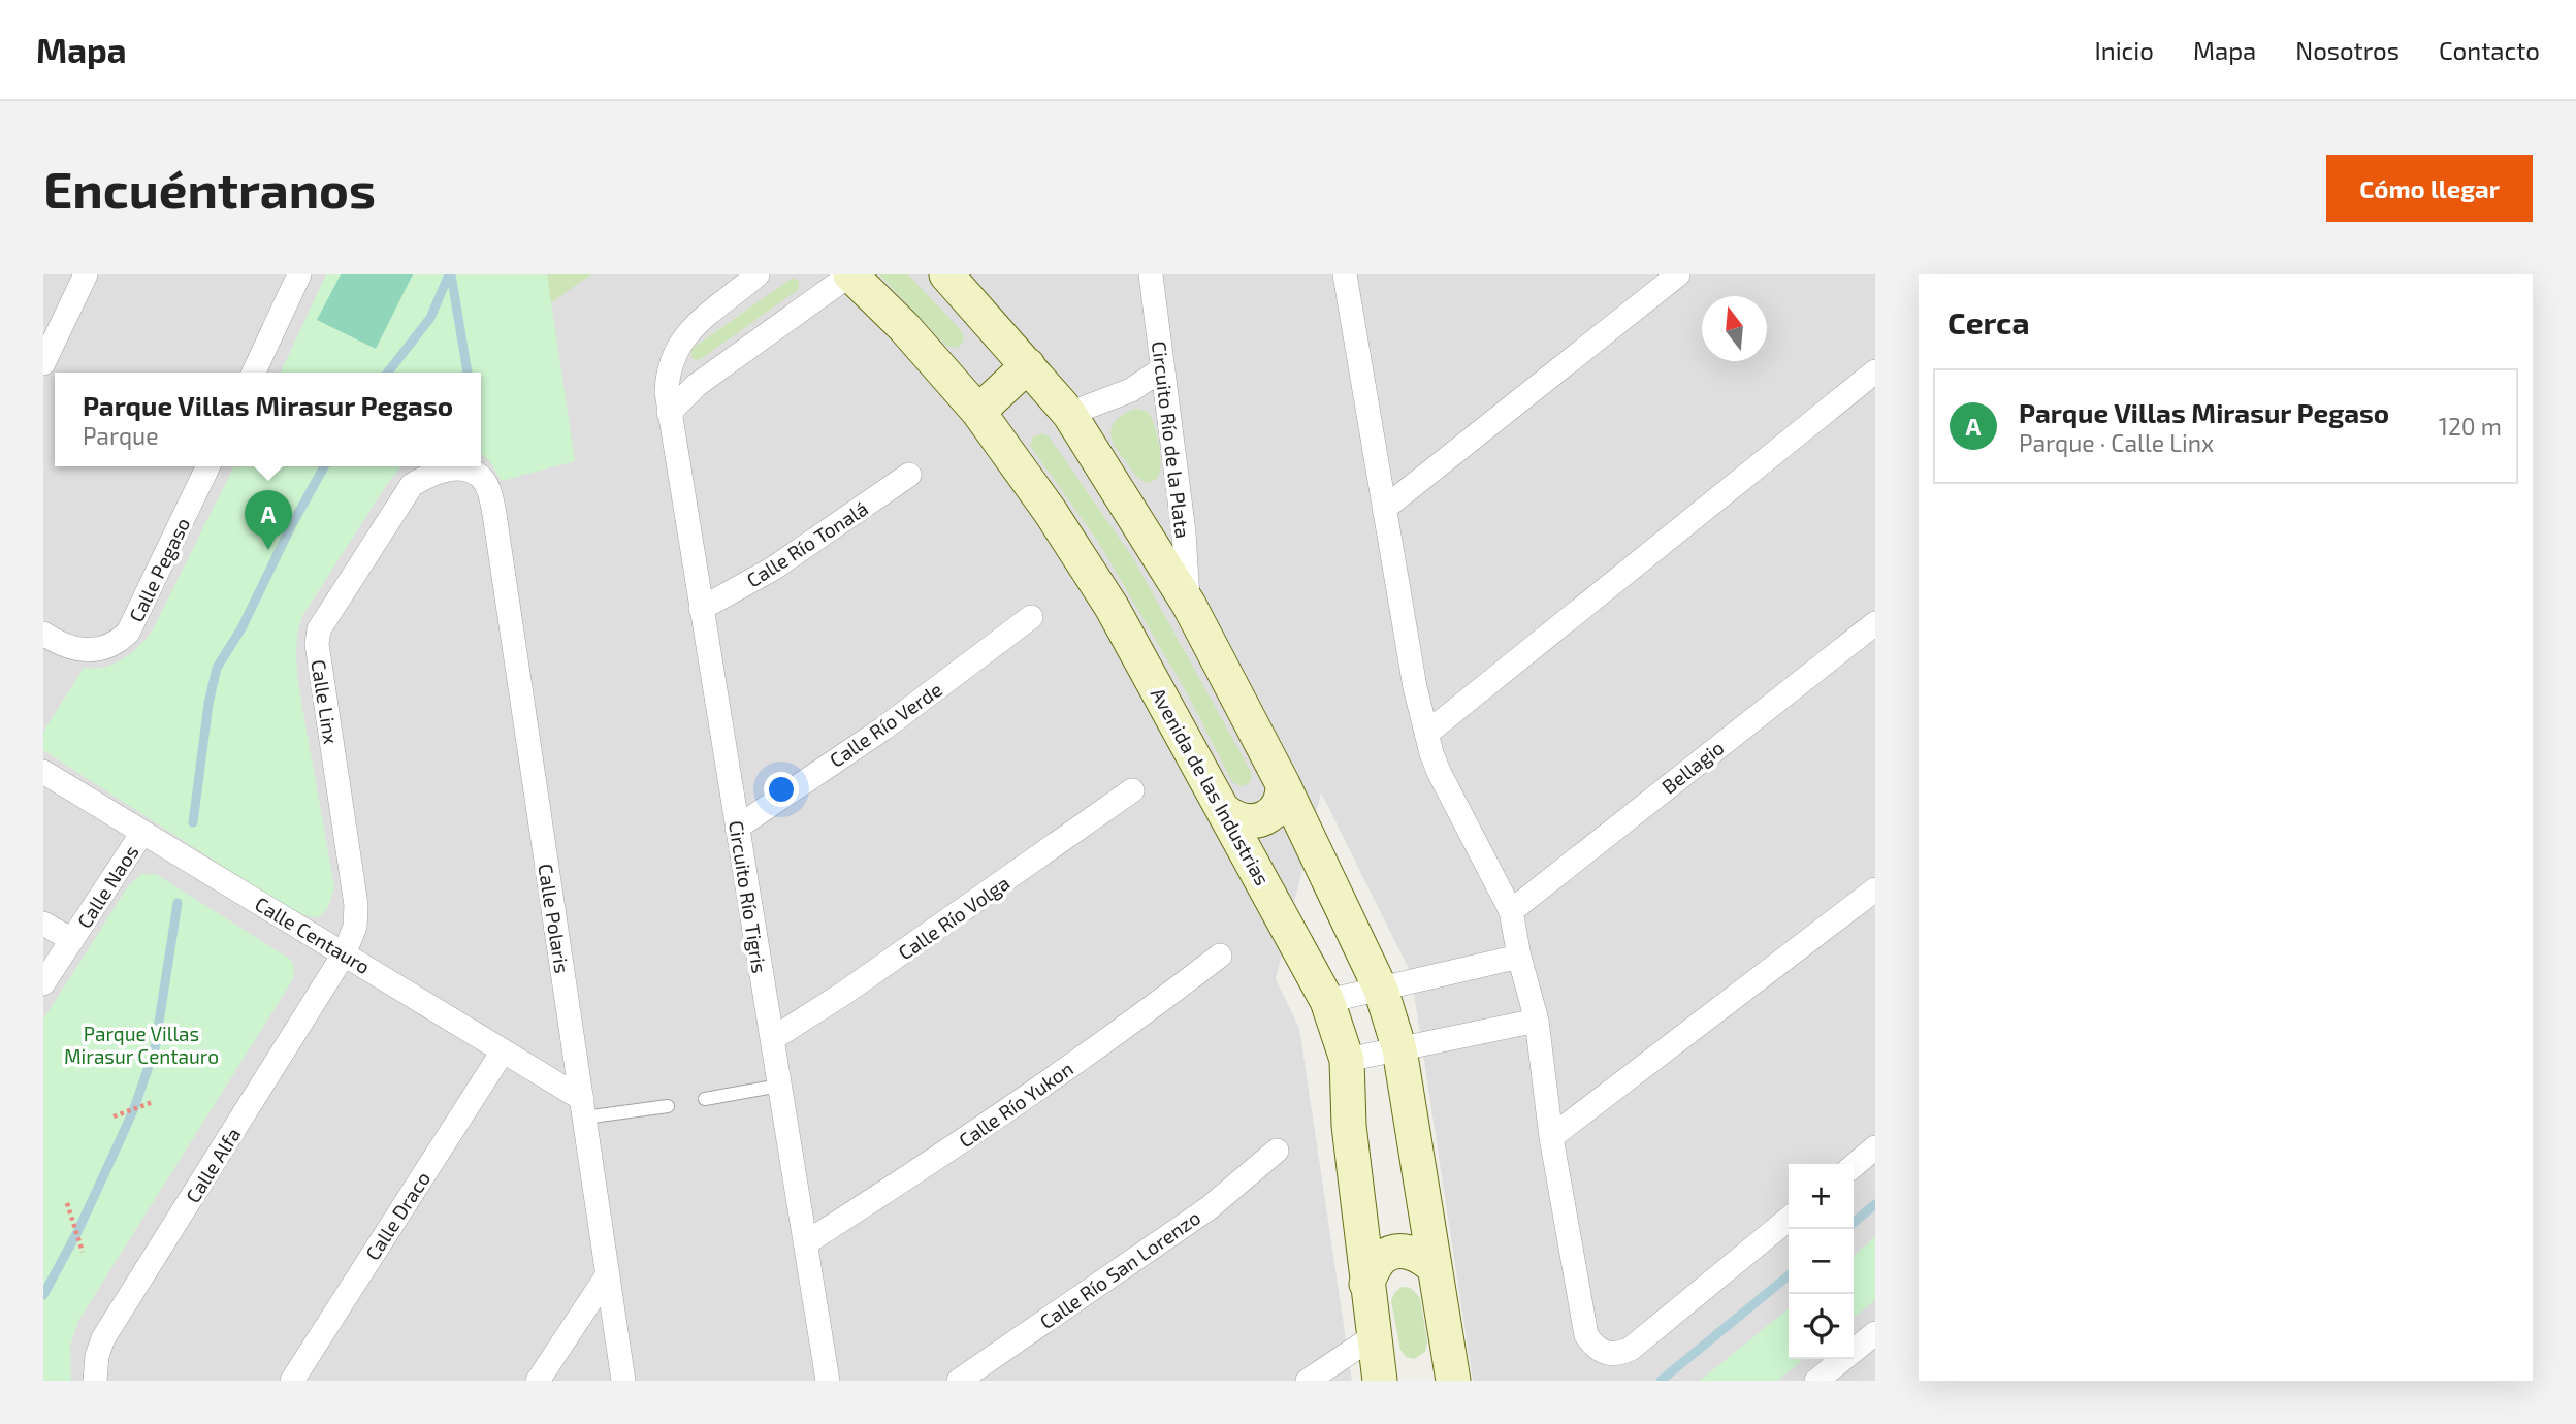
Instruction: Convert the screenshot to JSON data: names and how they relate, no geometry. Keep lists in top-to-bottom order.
{
  "streets": {
    "street": [
      "Circuito Río de la Plata",
      "Calle Río Tonalá",
      "Calle Pegaso",
      "Calle Linx",
      "Calle Río Verde",
      "Bellagio",
      "Avenida de las Industrias",
      "Calle Naos",
      "Circuito Río Tigris",
      "Calle Río Volga",
      "Calle Polaris",
      "Calle Centauro",
      "Calle Río Yukon",
      "Calle Alfa",
      "Calle Draco",
      "Calle Río San Lorenzo"
    ]
  },
  "crossings": [
    ["Calle Río Tonalá", "Circuito Río Tigris"],
    ["Calle Linx", "Calle Polaris"],
    ["Calle Linx", "Calle Centauro"],
    ["Calle Linx", "Calle Alfa"],
    ["Calle Río Verde", "Circuito Río Tigris"],
    ["Calle Naos", "Calle Centauro"],
    ["Circuito Río Tigris", "Calle Río Volga"],
    ["Circuito Río Tigris", "Calle Río Yukon"],
    ["Calle Polaris", "Calle Centauro"],
    ["Calle Centauro", "Calle Alfa"],
    ["Calle Centauro", "Calle Draco"]
  ],
  "parks": ["Parque Villas Mirasur Centauro"],
  "north": "top",
  "page": {
    "header": "Mapa",
    "nav": [
      "Inicio",
      "Mapa",
      "Nosotros",
      "Contacto"
    ],
    "buttons": "Cómo llegar",
    "title": "Encuéntranos",
    "heading": "Cerca",
    "list": [
      {
        "mark": "A",
        "name": "Parque Villas Mirasur Pegaso",
        "note": "Parque · Calle Linx",
        "value": "120 m"
      }
    ],
    "popup": ["Parque Villas Mirasur Pegaso", "Parque"],
    "pins": "A",
    "map_buttons": ["+", "−"]
  }
}
